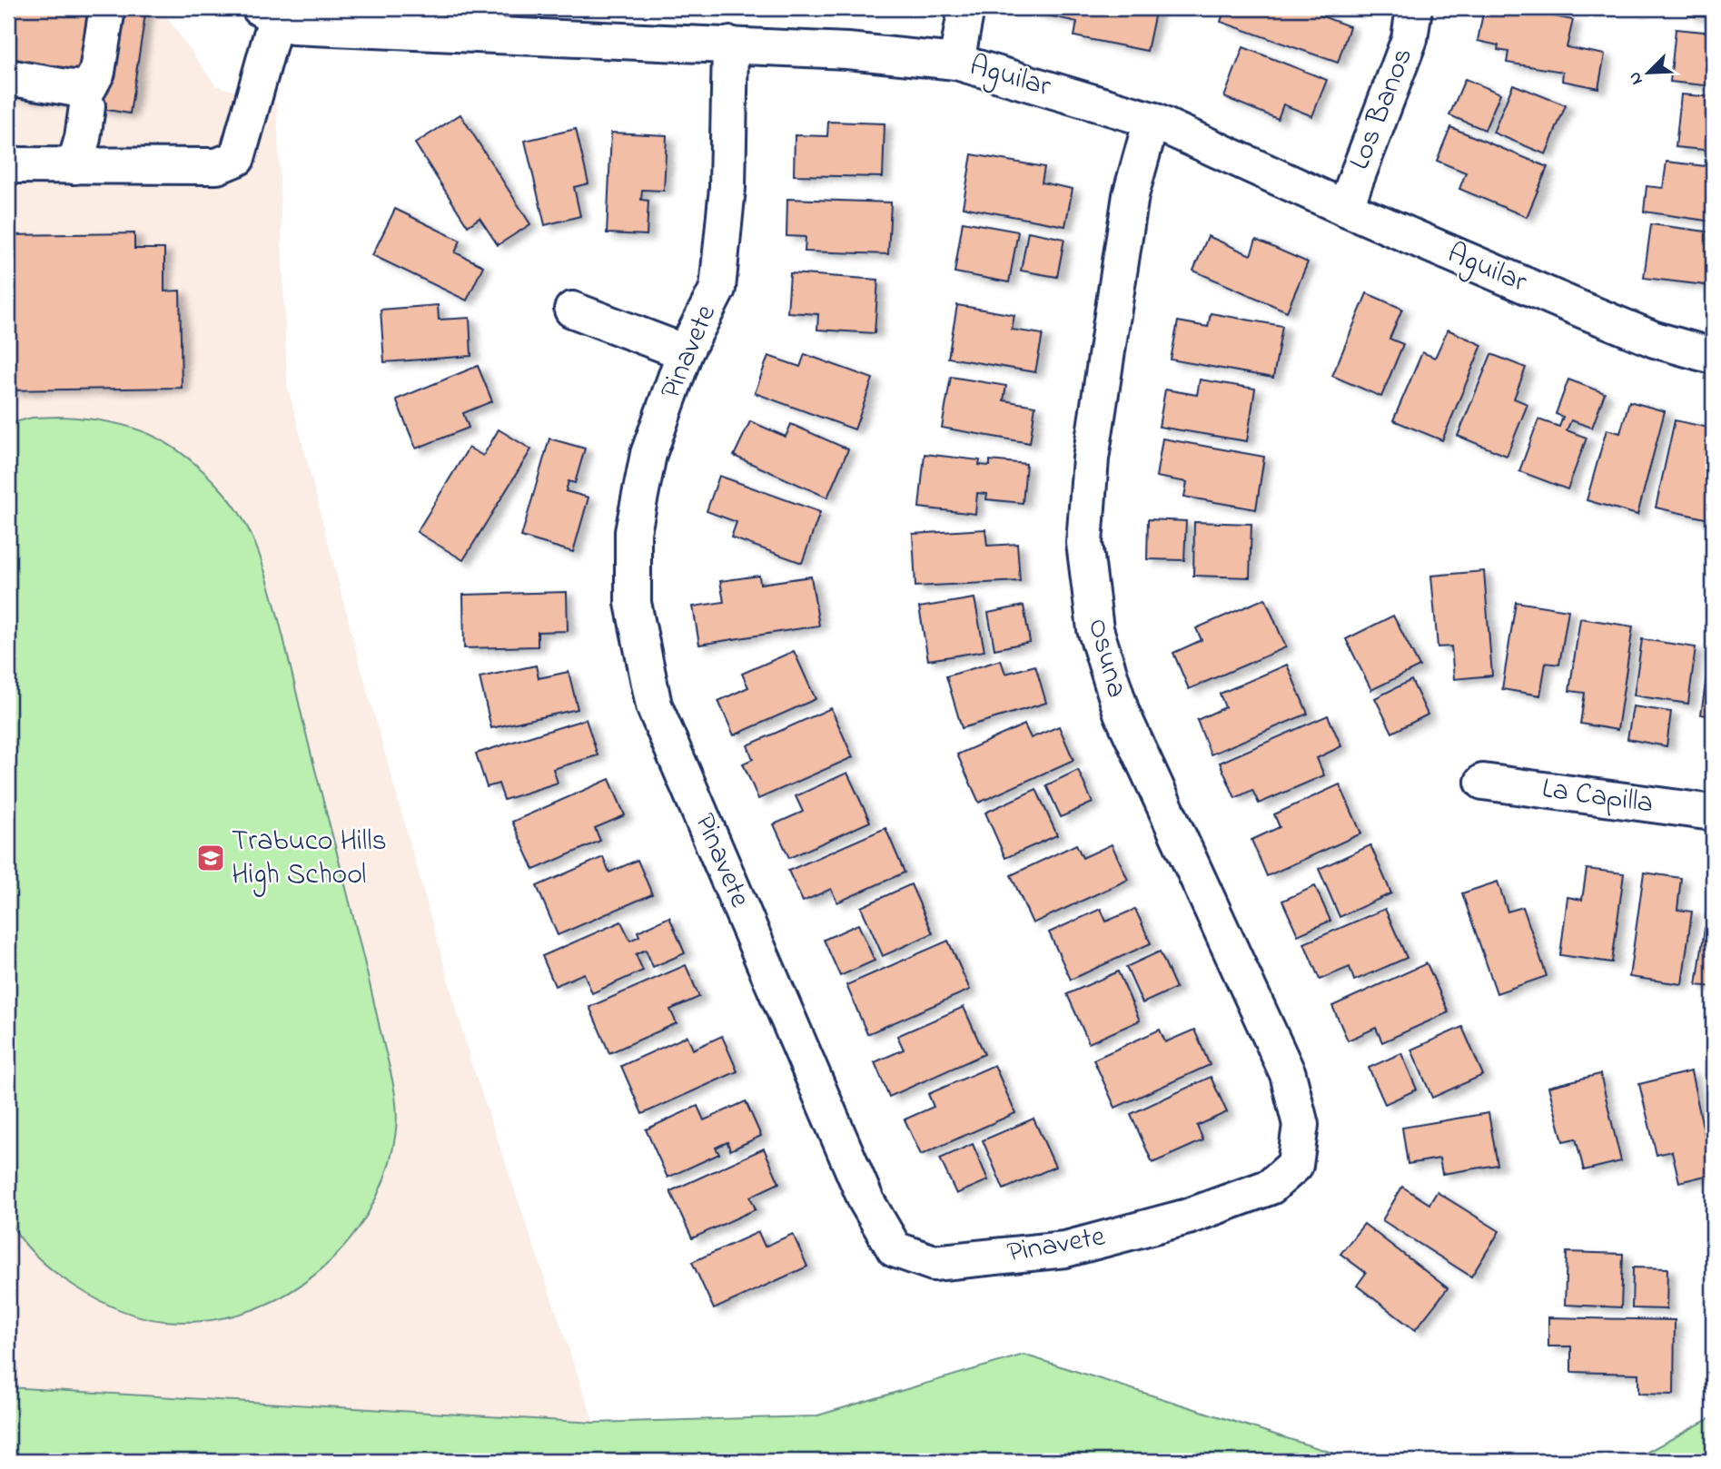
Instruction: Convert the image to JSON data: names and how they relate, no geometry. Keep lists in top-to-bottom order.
{
  "streets": {
    "street": [
      "Aguilar",
      "Los Banos",
      "Pinavete",
      "Osuna",
      "La Capilla"
    ]
  },
  "crossings": [
    ["Aguilar", "Los Banos"],
    ["Aguilar", "Pinavete"],
    ["Aguilar", "Osuna"],
    ["Pinavete", "Osuna"]
  ],
  "places": {
    "school or university": ["Trabuco Hills High School"]
  },
  "north": "bottom left"
}
